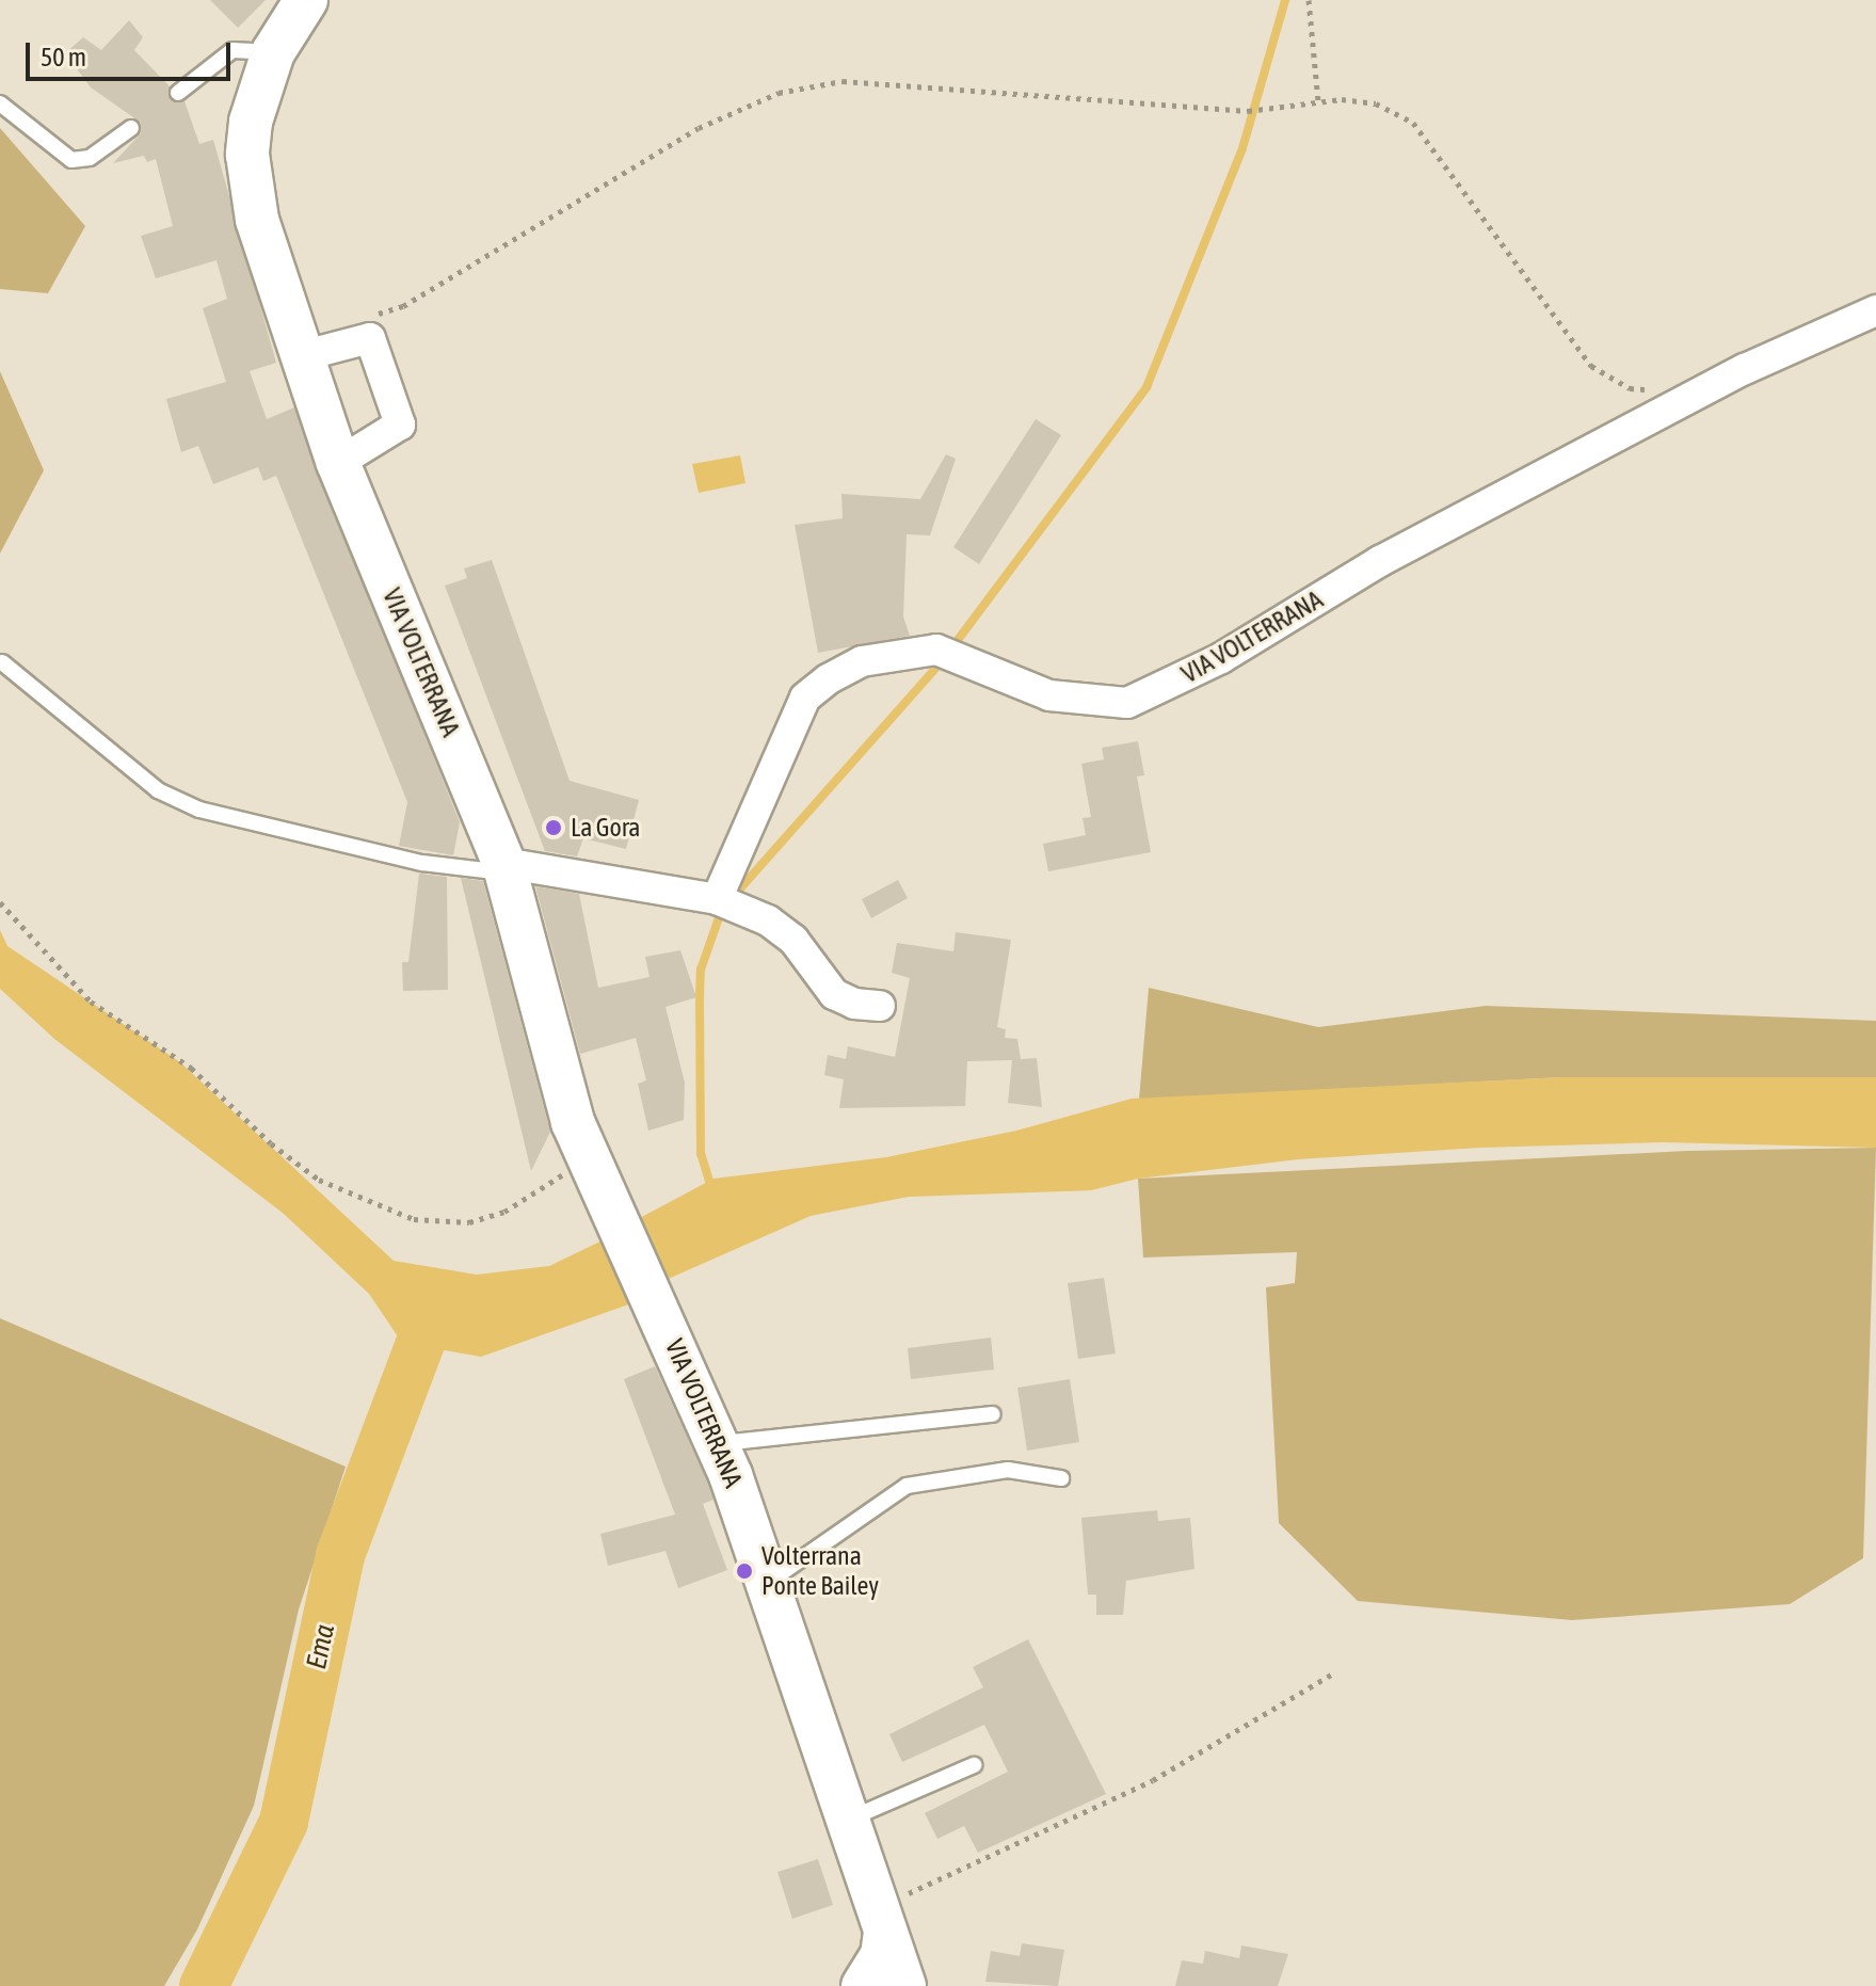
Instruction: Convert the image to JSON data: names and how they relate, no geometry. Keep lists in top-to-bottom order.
{
  "streets": {
    "main road": ["VIA VOLTERRANA"]
  },
  "water": ["Ema"],
  "places": ["La Gora", "Volterrana Ponte Bailey"],
  "scale_bar": "50 m"
}
